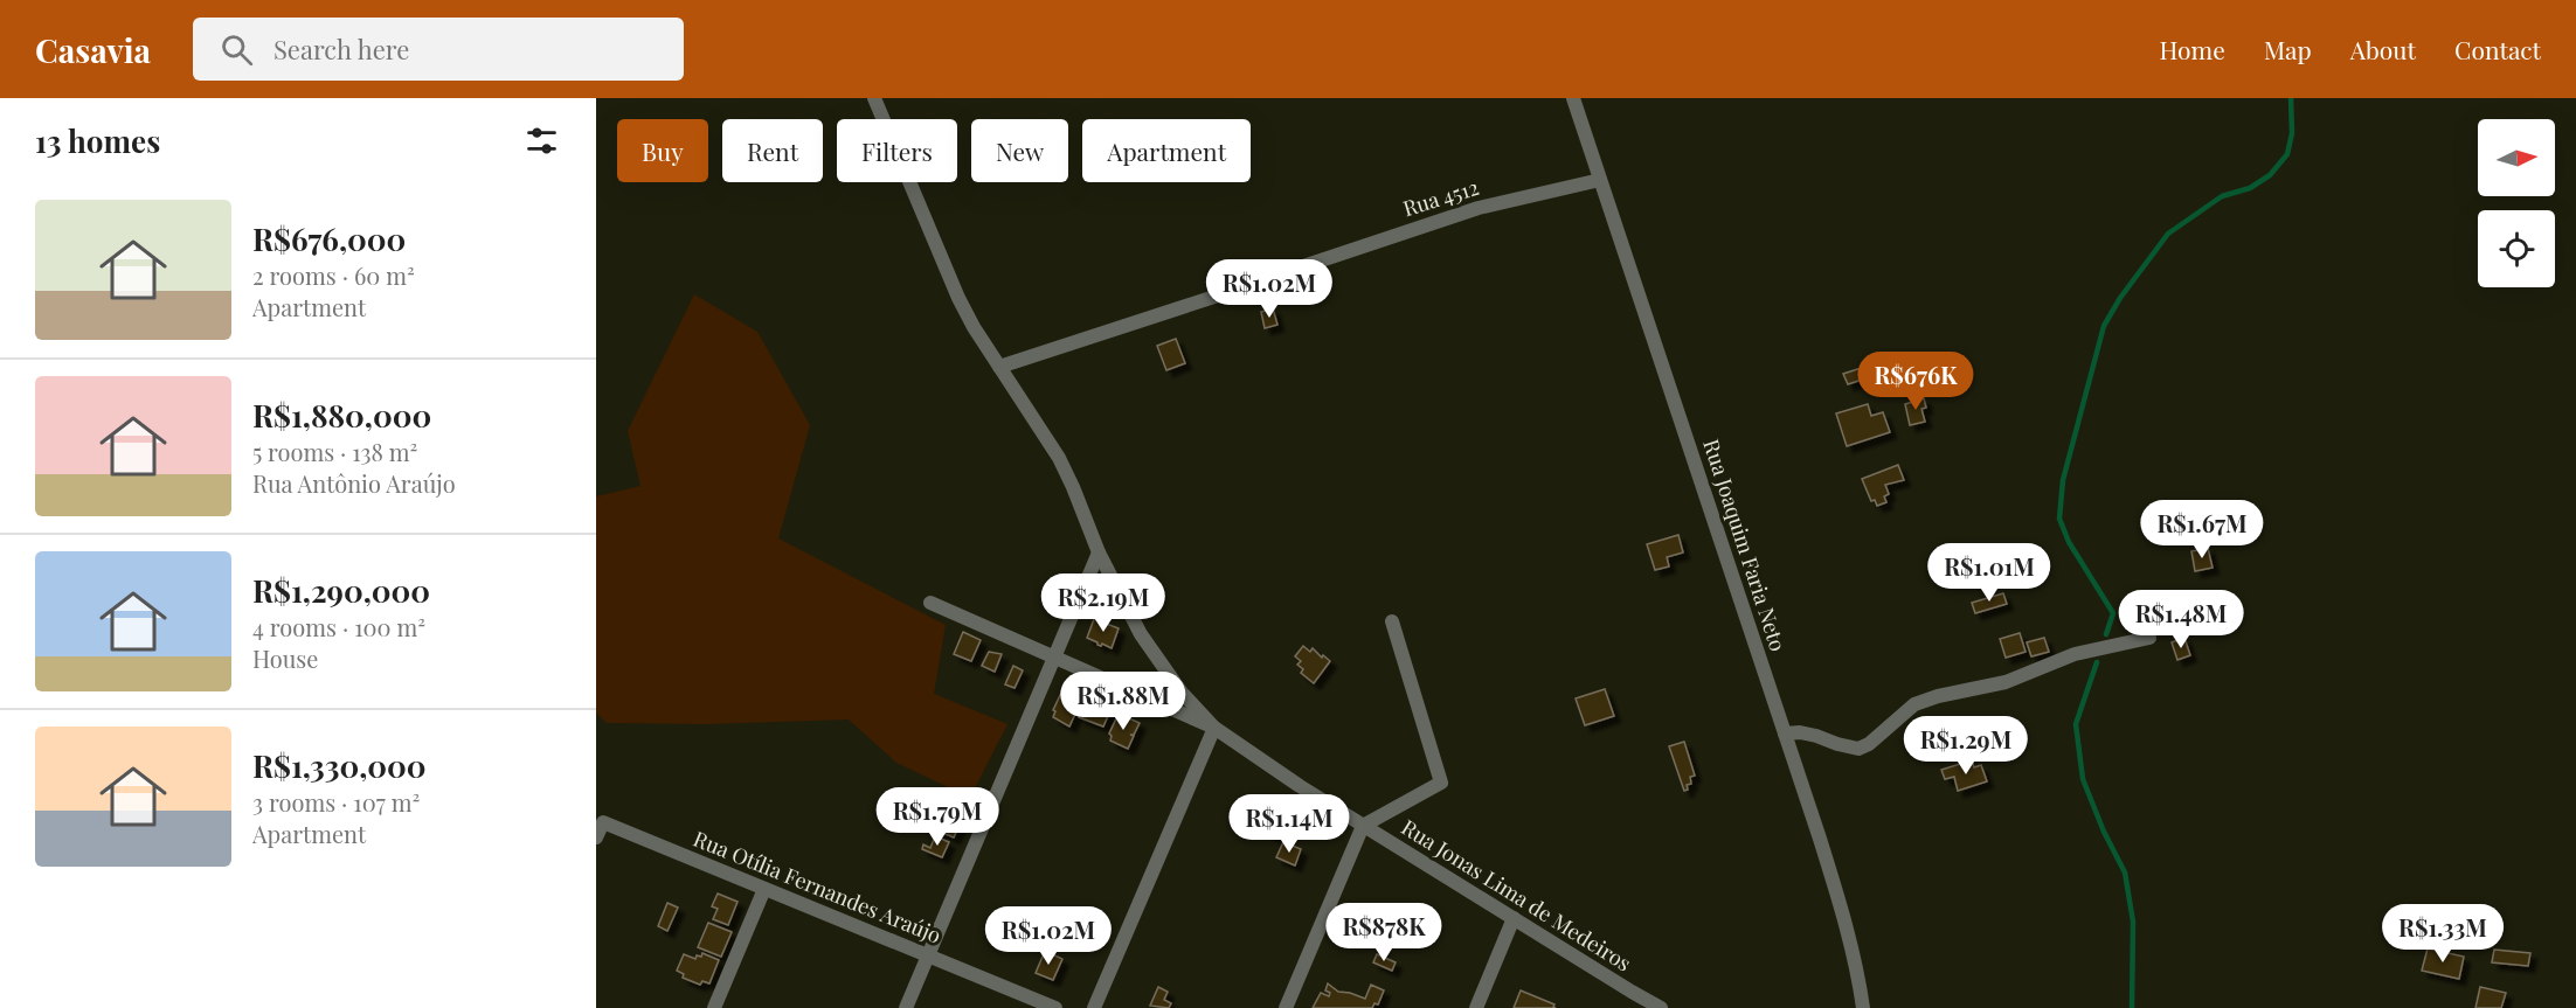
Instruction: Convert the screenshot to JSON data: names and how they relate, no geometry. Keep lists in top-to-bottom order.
{
  "streets": {
    "street": [
      "Rua 4512",
      "Rua Joaquim Faria Neto",
      "Rua Otília Fernandes Araújo",
      "Rua Jonas Lima de Medeiros"
    ]
  },
  "crossings": [
    ["Rua 4512", "Rua Joaquim Faria Neto"]
  ],
  "north": "right",
  "page": {
    "header": "Casavia",
    "search": "Search here",
    "nav": [
      "Home",
      "Map",
      "About",
      "Contact"
    ],
    "heading": "13 homes",
    "chip": [
      "Buy",
      "Rent",
      "Filters",
      "New",
      "Apartment"
    ],
    "list": [
      {
        "name": "R$676,000",
        "note": "2 rooms · 60 m² · Apartment"
      },
      {
        "name": "R$1,880,000",
        "note": "5 rooms · 138 m² · Rua Antônio Araújo"
      },
      {
        "name": "R$1,290,000",
        "note": "4 rooms · 100 m² · House"
      },
      {
        "name": "R$1,330,000",
        "note": "3 rooms · 107 m² · Apartment"
      }
    ],
    "price": [
      "R$1.02M",
      "R$676K",
      "R$1.67M",
      "R$1.01M",
      "R$2.19M",
      "R$1.48M",
      "R$1.88M",
      "R$1.29M",
      "R$1.79M",
      "R$1.14M",
      "R$878K",
      "R$1.33M",
      "R$1.02M"
    ]
  }
}
